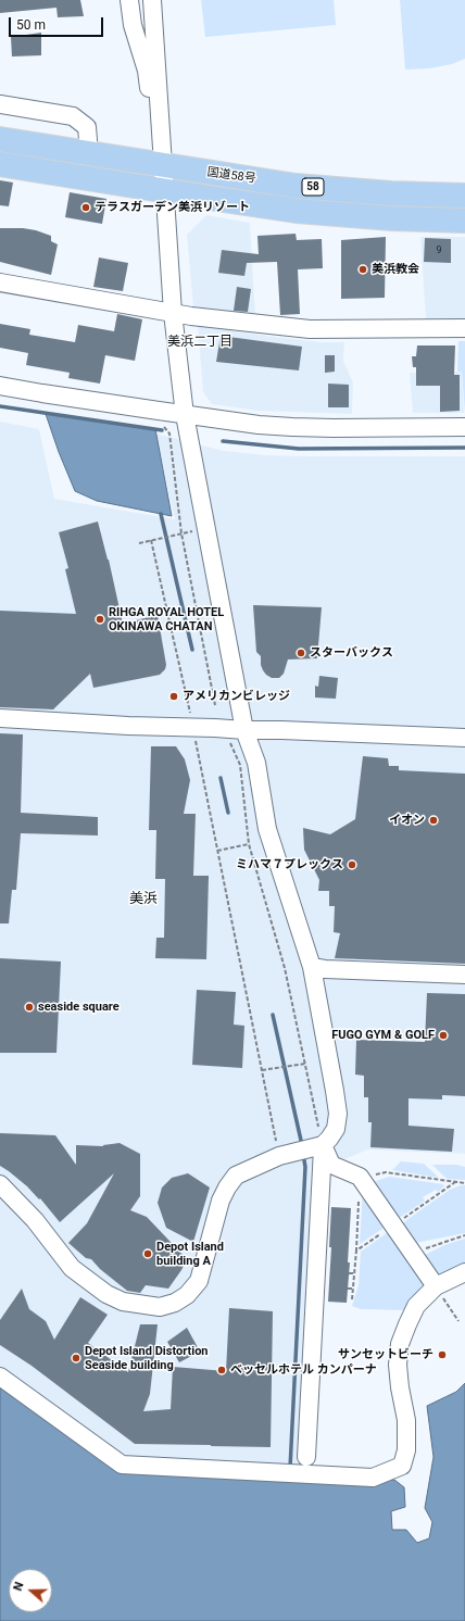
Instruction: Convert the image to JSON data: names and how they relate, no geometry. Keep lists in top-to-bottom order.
{
  "streets": {
    "highway": ["国道58号", "58"]
  },
  "districts": ["美浜二丁目", "美浜"],
  "places": [
    "テラスガーデン美浜リゾート",
    "美浜教会",
    "RIHGA ROYAL HOTEL OKINAWA CHATAN",
    "スターバックス",
    "アメリカンビレッジ",
    "イオン",
    "ミハマ７プレックス",
    "seaside square",
    "FUGO GYM & GOLF",
    "Depot Island building A",
    "サンセットビーチ",
    "Depot Island Distortion Seaside building",
    "ベッセルホテル カンパーナ"
  ],
  "house_numbers": ["9"],
  "scale_bar": "50 m",
  "north": "left"
}
